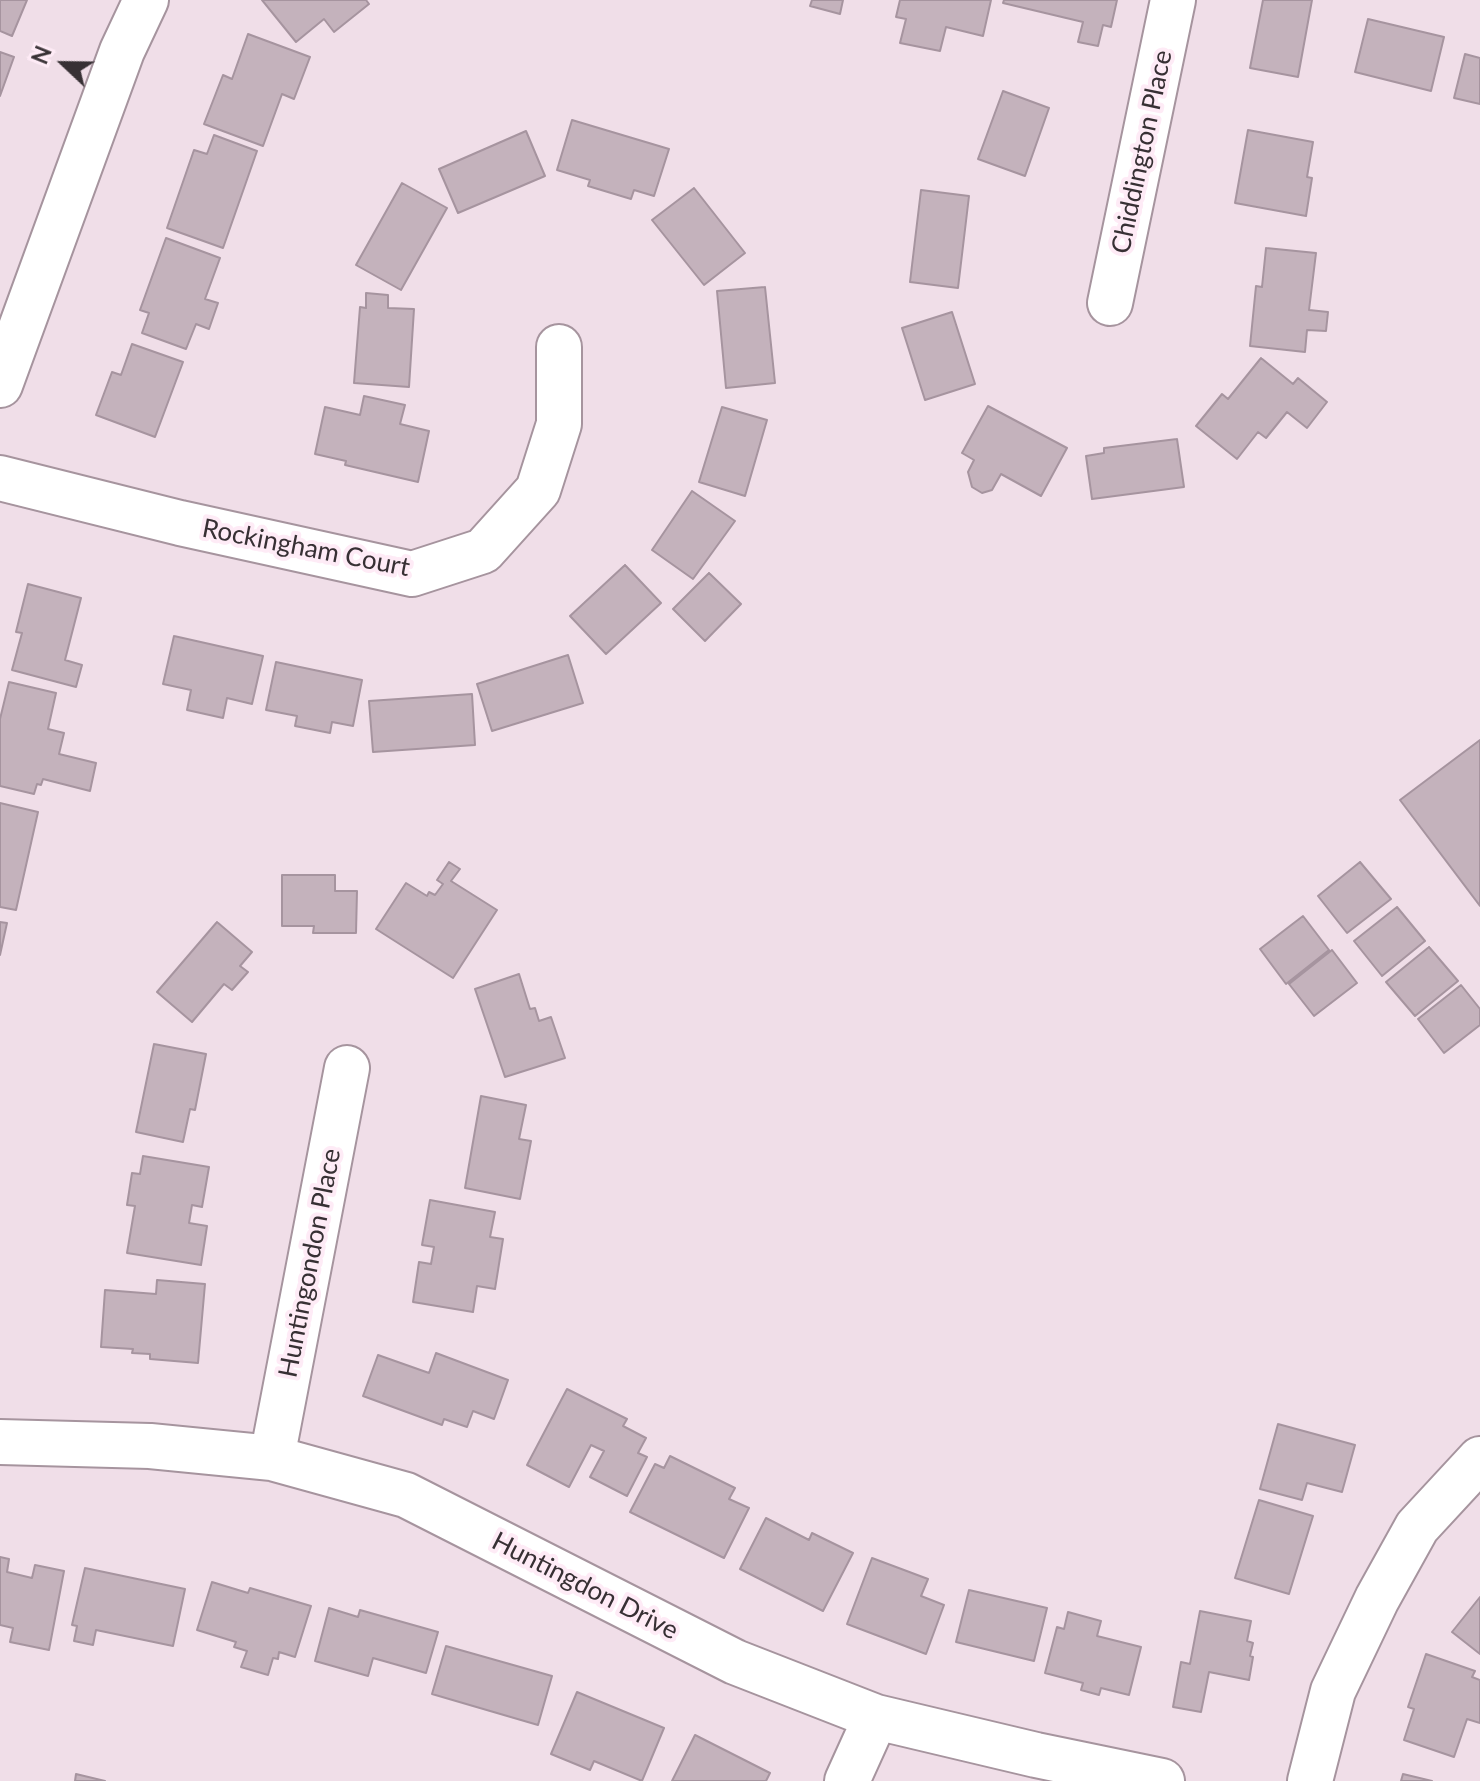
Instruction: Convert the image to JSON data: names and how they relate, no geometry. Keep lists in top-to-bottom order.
{
  "streets": {
    "street": [
      "Chiddington Place",
      "Rockingham Court",
      "Huntingondon Place",
      "Huntingdon Drive"
    ]
  },
  "crossings": [
    ["Huntingondon Place", "Huntingdon Drive"]
  ],
  "north": "left"
}
